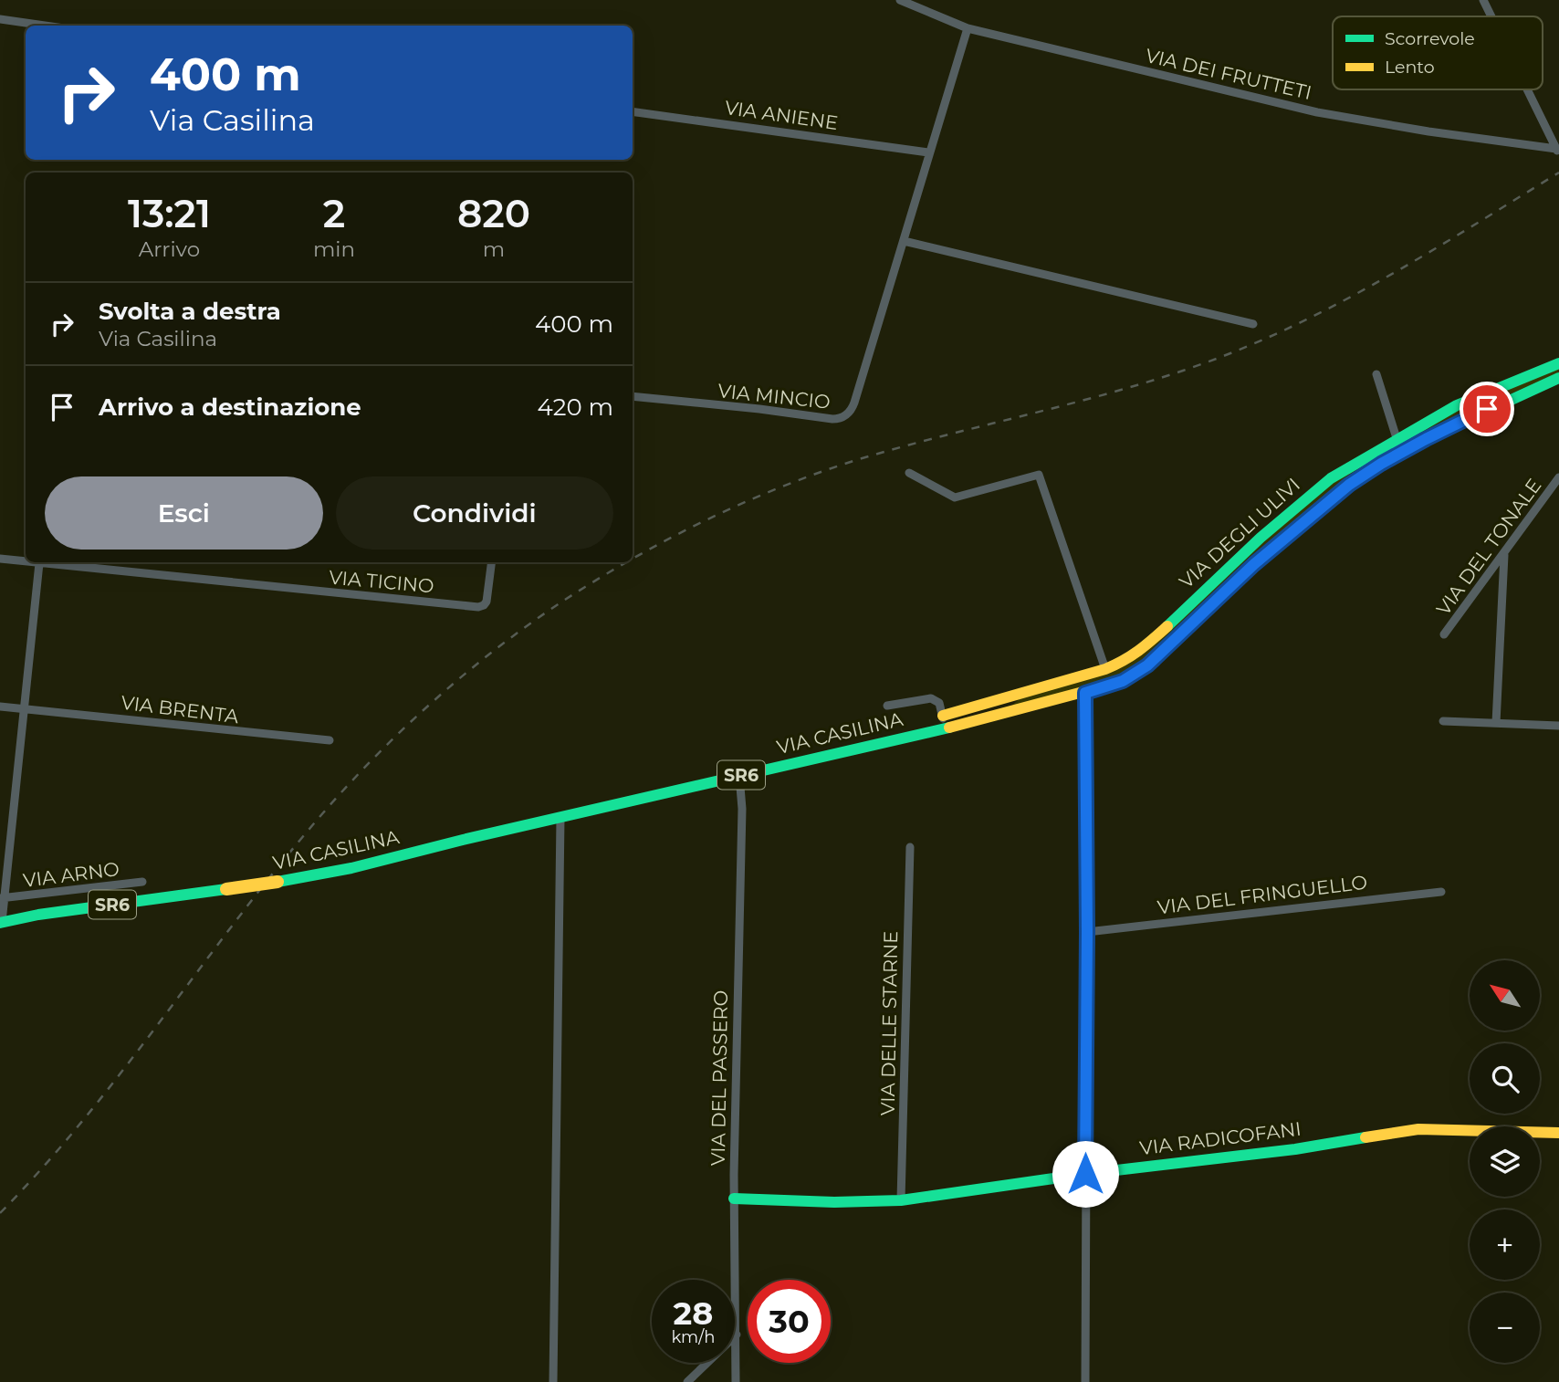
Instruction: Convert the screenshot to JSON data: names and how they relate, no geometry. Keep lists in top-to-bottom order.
{
  "streets": {
    "main road": [
      "VIA DEGLI ULIVI",
      "VIA CASILINA",
      "SR6",
      "VIA RADICOFANI"
    ],
    "street": [
      "VIA DEI FRUTTETI",
      "VIA ANIENE",
      "VIA MINCIO",
      "VIA DEL TONALE",
      "VIA TICINO",
      "VIA BRENTA",
      "VIA ARNO",
      "VIA DEL FRINGUELLO",
      "VIA DELLE STARNE",
      "VIA DEL PASSERO"
    ]
  },
  "crossings": [
    ["VIA DEI FRUTTETI", "VIA MINCIO"],
    ["VIA ANIENE", "VIA MINCIO"],
    ["VIA DEGLI ULIVI", "VIA CASILINA"],
    ["VIA CASILINA", "VIA DEL PASSERO"],
    ["VIA DELLE STARNE", "VIA RADICOFANI"],
    ["VIA DEL PASSERO", "VIA RADICOFANI"]
  ],
  "legend": ["Scorrevole", "Lento"],
  "north": "top left",
  "page": {
    "turn": ["400 m", "Via Casilina"],
    "eta": [
      "13:21",
      "Arrivo",
      "2",
      "min",
      "820",
      "m"
    ],
    "list": [
      {
        "name": "Svolta a destra",
        "note": "Via Casilina",
        "value": "400 m"
      },
      {
        "name": "Arrivo a destinazione",
        "value": "420 m"
      }
    ],
    "buttons": ["Esci", "Condividi"],
    "map_buttons": ["+", "−"],
    "speed": "28 km/h",
    "limit": "30"
  }
}
